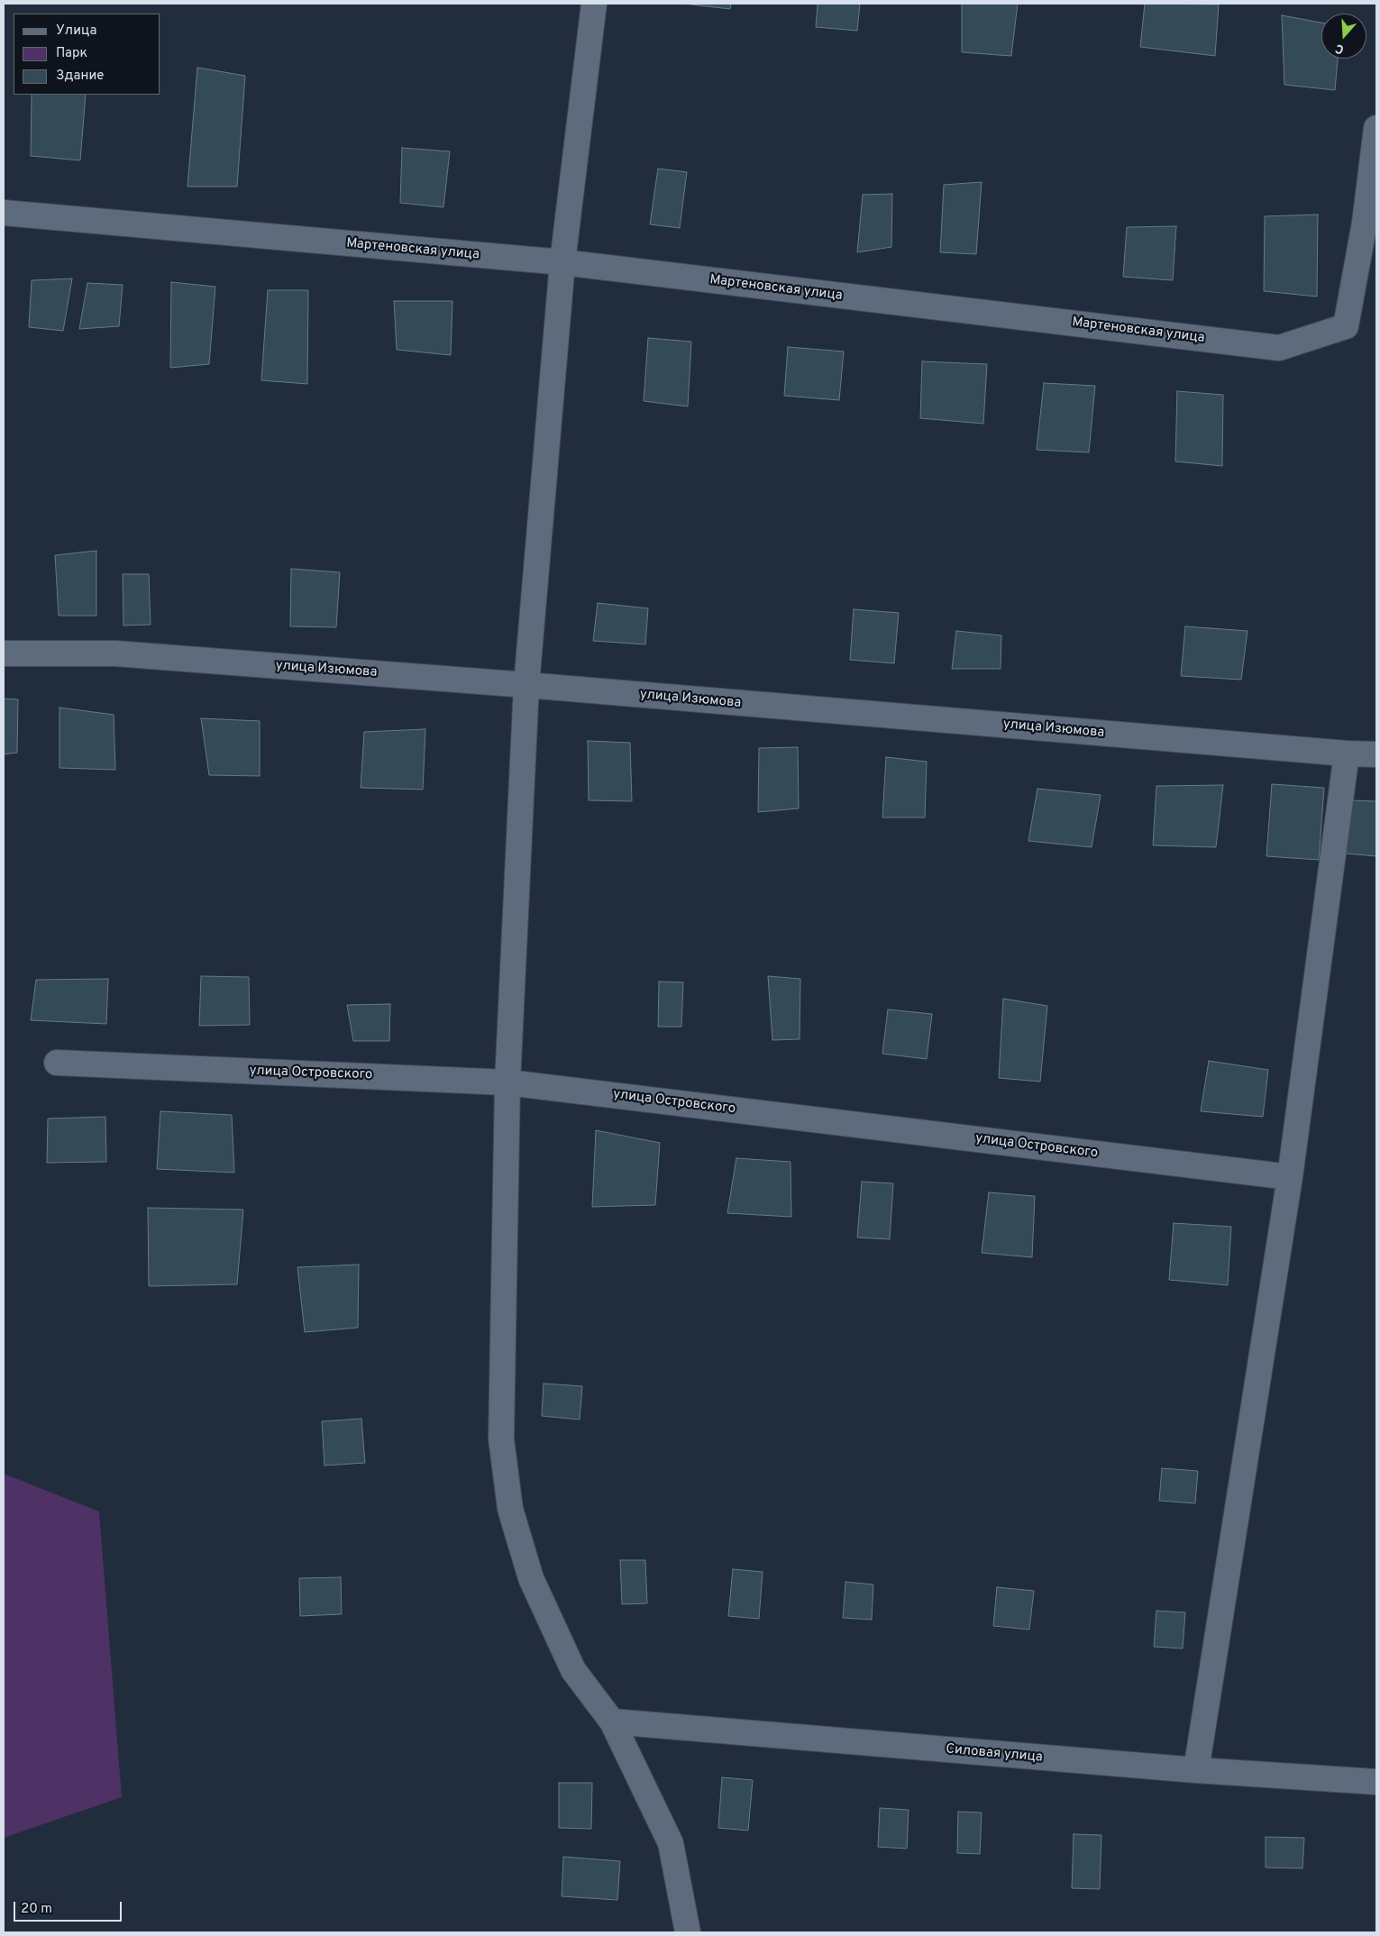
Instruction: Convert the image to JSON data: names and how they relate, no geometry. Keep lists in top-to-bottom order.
{
  "streets": {
    "street": [
      "Мартеновская улица",
      "улица Изюмова",
      "улица Островского",
      "Силовая улица"
    ]
  },
  "legend": ["Улица", "Парк", "Здание"],
  "scale_bar": "20 m",
  "north": "bottom"
}
